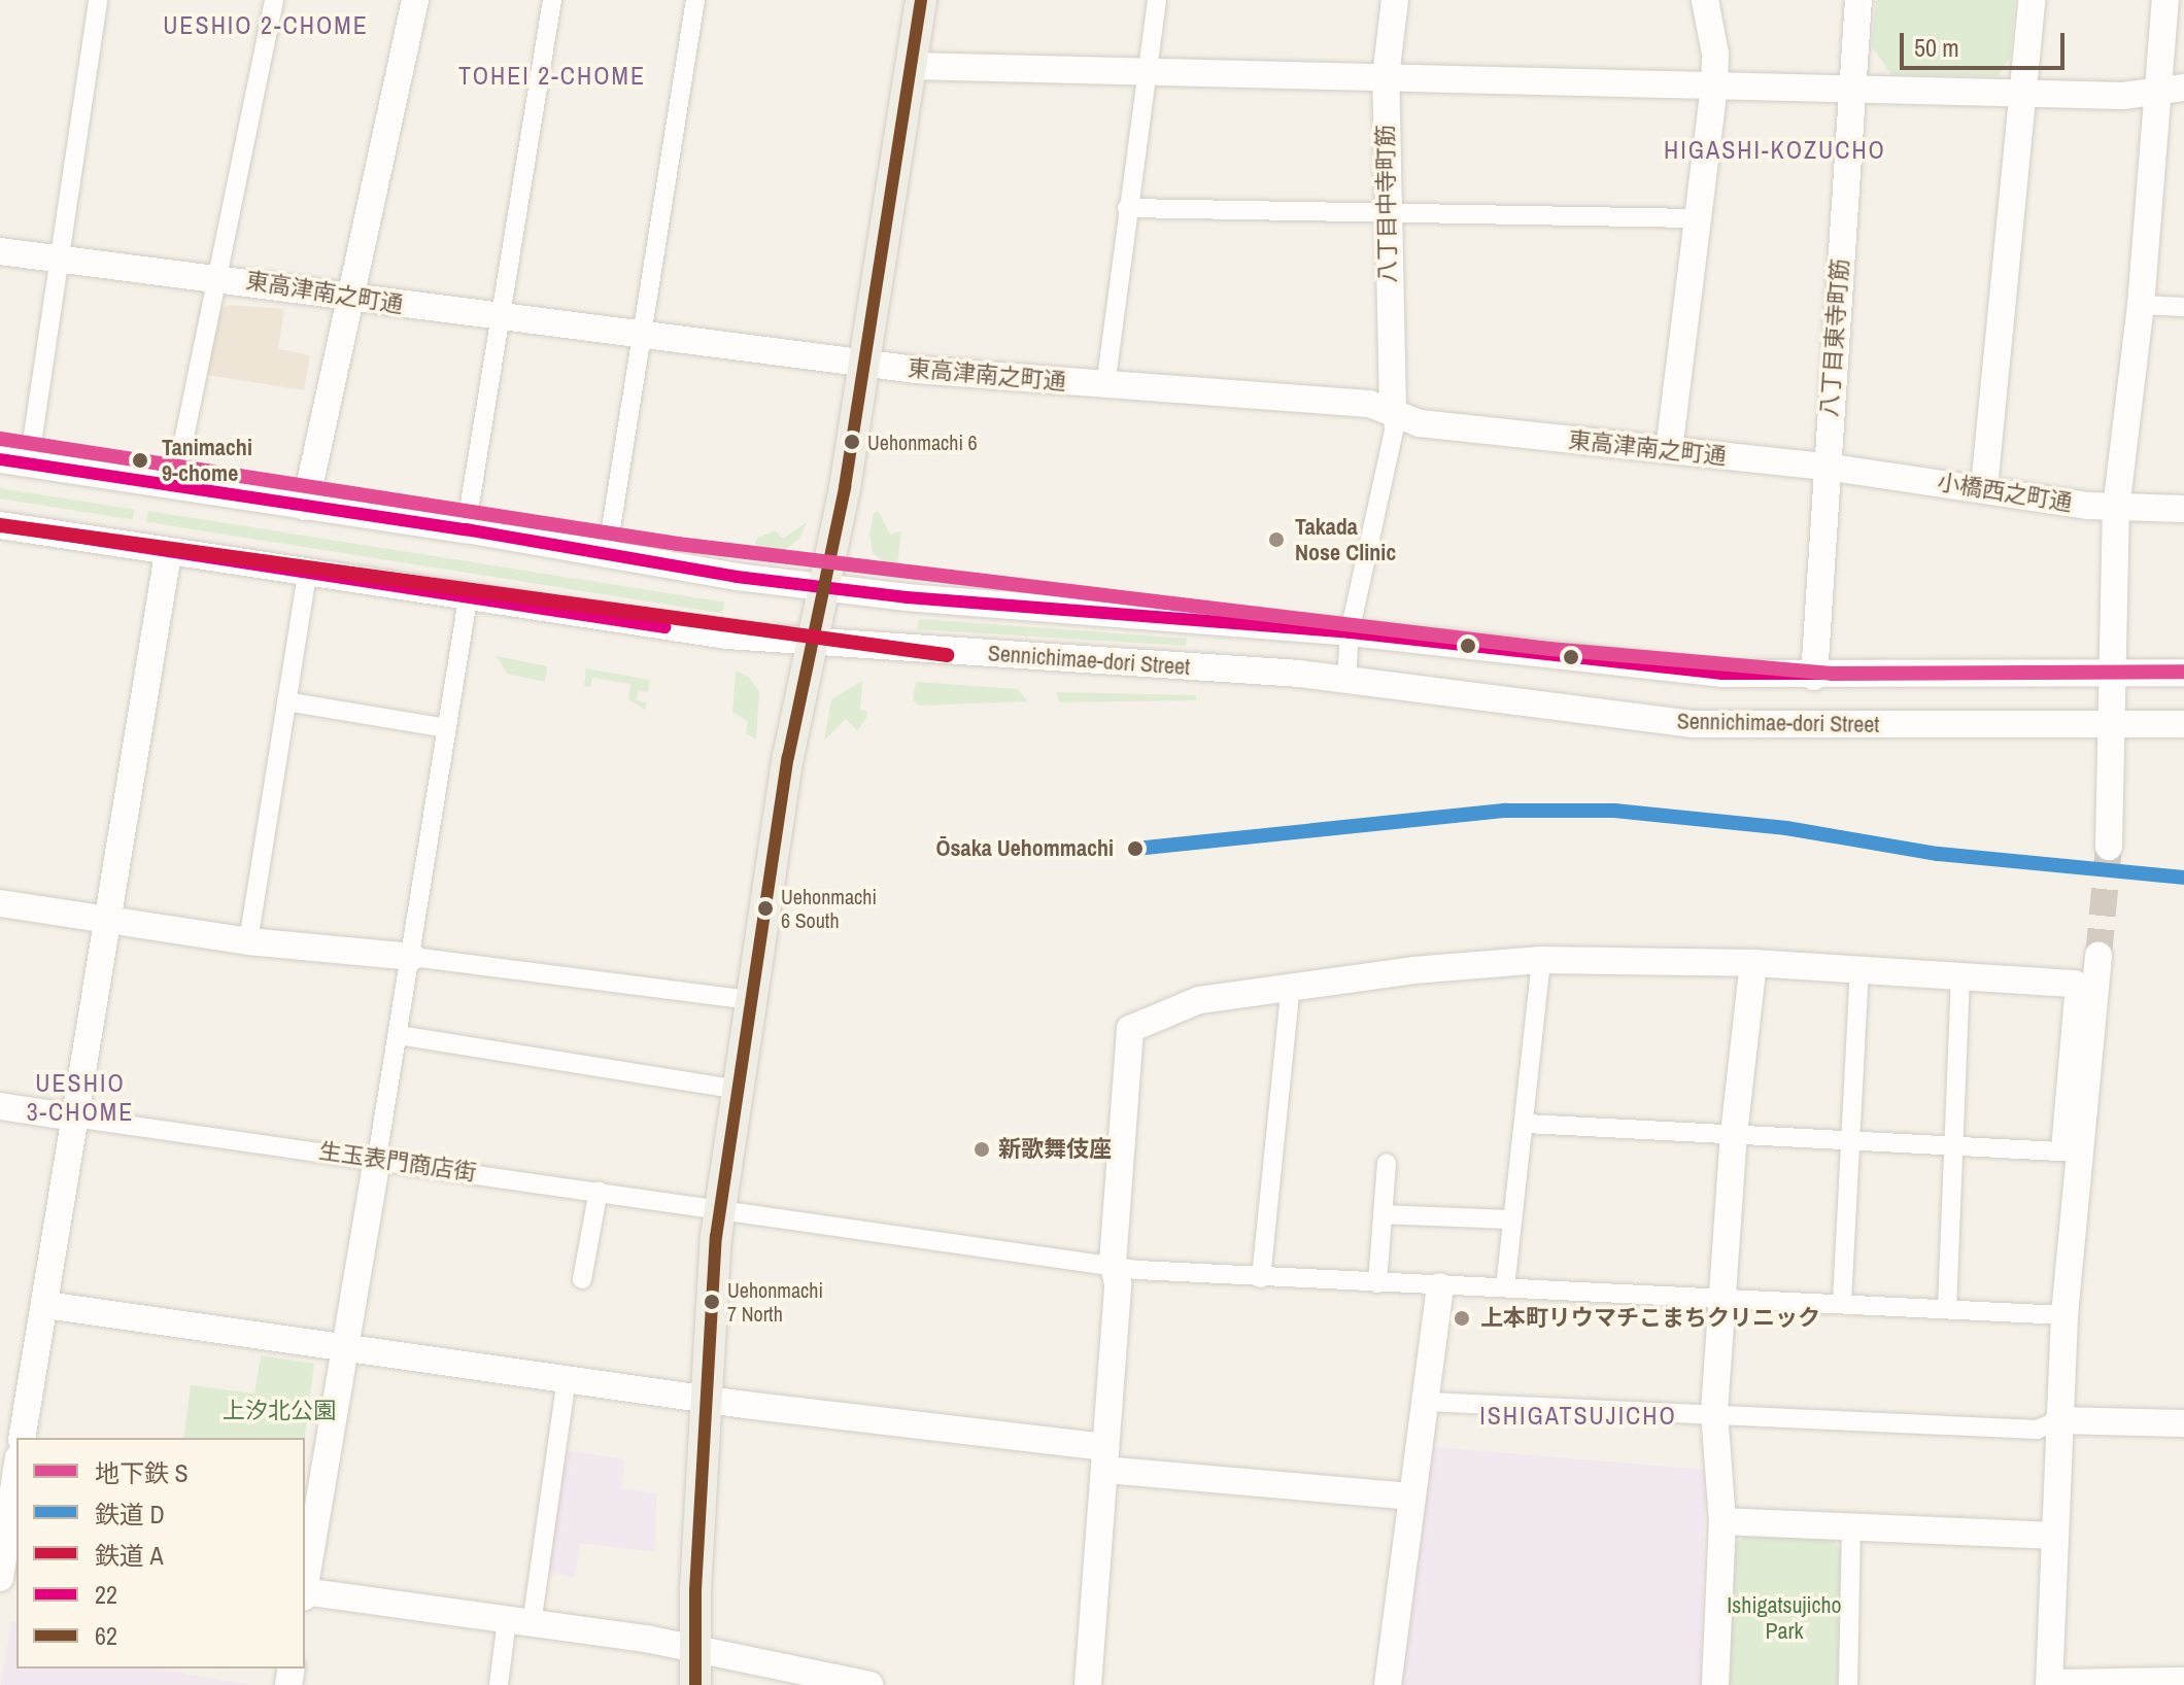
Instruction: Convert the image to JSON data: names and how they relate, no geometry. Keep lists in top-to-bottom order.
{
  "streets": {
    "street": [
      "八丁目中寺町筋",
      "東高津南之町通",
      "八丁目東寺町筋",
      "小橋西之町通",
      "Sennichimae-dori Street",
      "生玉表門商店街"
    ]
  },
  "crossings": [
    ["八丁目中寺町筋", "東高津南之町通"],
    ["東高津南之町通", "八丁目東寺町筋"],
    ["東高津南之町通", "小橋西之町通"],
    ["八丁目東寺町筋", "小橋西之町通"],
    ["八丁目東寺町筋", "Sennichimae-dori Street"]
  ],
  "districts": [
    "UESHIO 2-CHOME",
    "TOHEI 2-CHOME",
    "HIGASHI-KOZUCHO",
    "UESHIO 3-CHOME",
    "ISHIGATSUJICHO"
  ],
  "parks": ["上汐北公園", "Ishigatsujicho Park"],
  "places": [
    "Uehonmachi 6",
    "Tanimachi 9-chome",
    "Takada Nose Clinic",
    "Ōsaka Uehommachi",
    "Uehonmachi 6 South",
    "新歌舞伎座",
    "Uehonmachi 7 North",
    "上本町リウマチこまちクリニック"
  ],
  "lines": [
    "transit line 62",
    "metro line S",
    "transit line 22",
    "rail line A",
    "rail line D"
  ],
  "legend": [
    "地下鉄 S",
    "鉄道 D",
    "鉄道 A",
    "22",
    "62"
  ],
  "scale_bar": "50 m"
}
